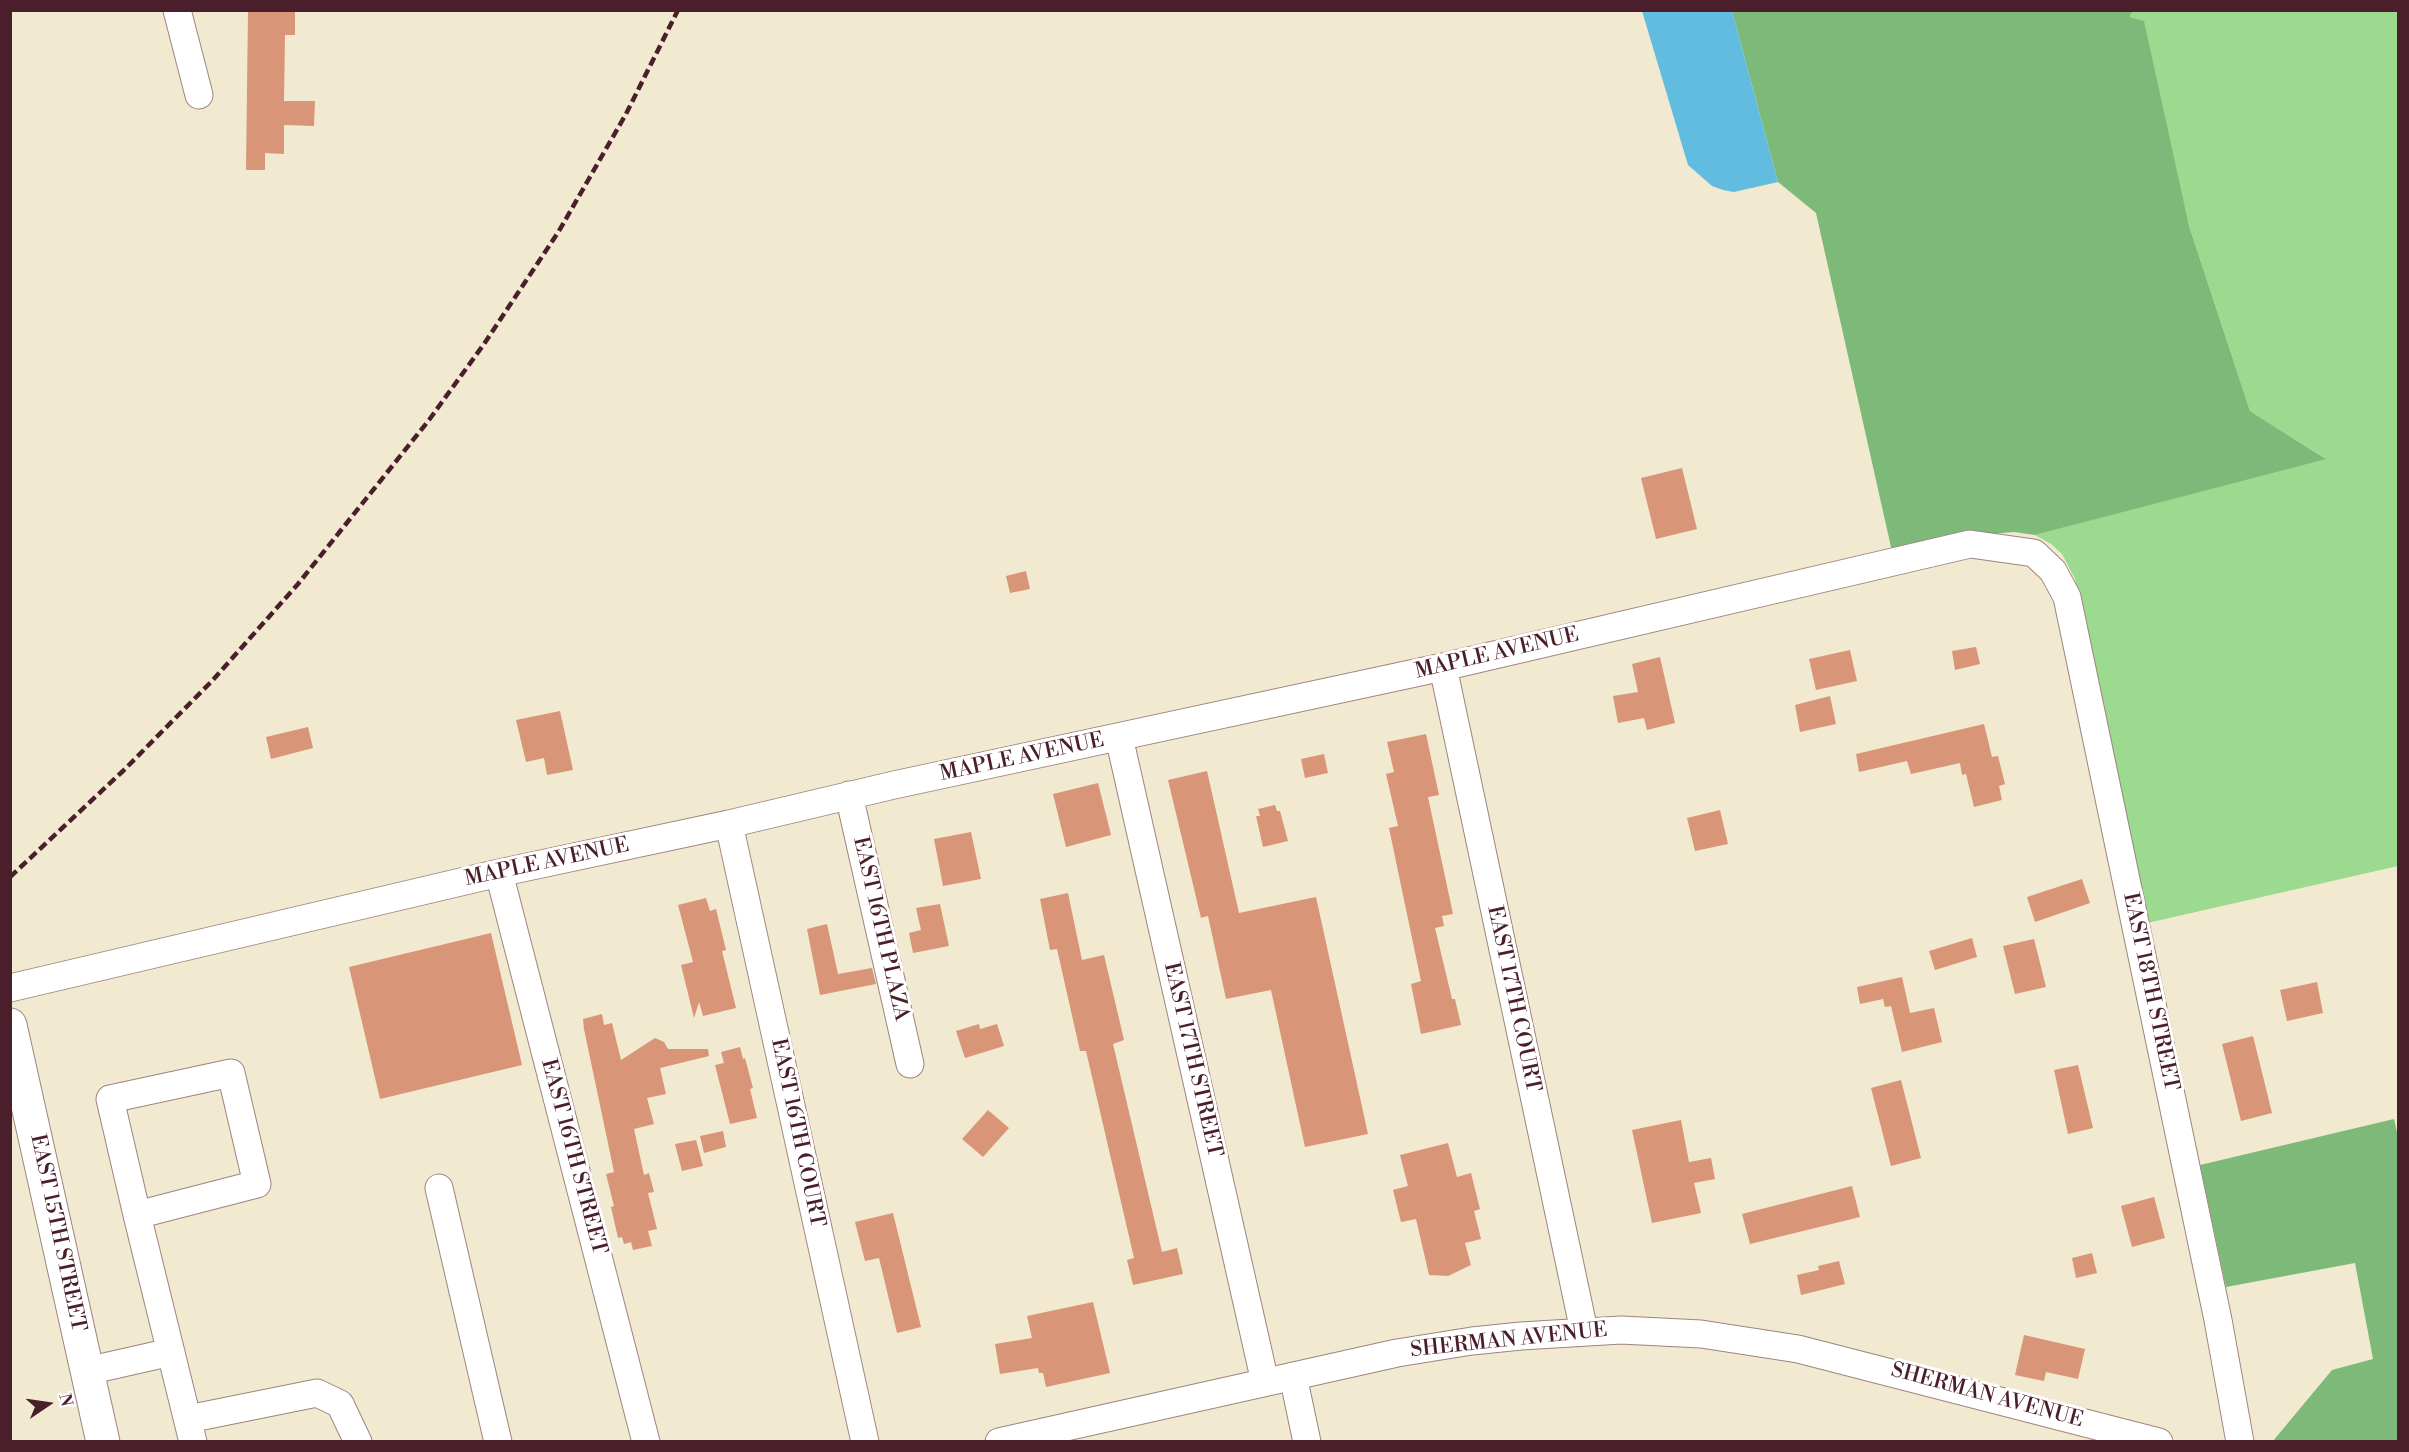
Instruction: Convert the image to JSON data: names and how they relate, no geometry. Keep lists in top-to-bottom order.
{
  "streets": {
    "main road": ["EAST 15TH STREET"],
    "street": [
      "MAPLE AVENUE",
      "EAST 16TH PLAZA",
      "EAST 18TH STREET",
      "EAST 17TH COURT",
      "EAST 17TH STREET",
      "EAST 16TH COURT",
      "EAST 16TH STREET",
      "SHERMAN AVENUE"
    ]
  },
  "crossings": [
    ["MAPLE AVENUE", "EAST 16TH PLAZA"],
    ["MAPLE AVENUE", "EAST 18TH STREET"],
    ["MAPLE AVENUE", "EAST 17TH COURT"],
    ["MAPLE AVENUE", "EAST 17TH STREET"],
    ["MAPLE AVENUE", "EAST 16TH COURT"],
    ["MAPLE AVENUE", "EAST 16TH STREET"],
    ["EAST 17TH COURT", "SHERMAN AVENUE"],
    ["EAST 17TH STREET", "SHERMAN AVENUE"]
  ],
  "north": "right"
}
